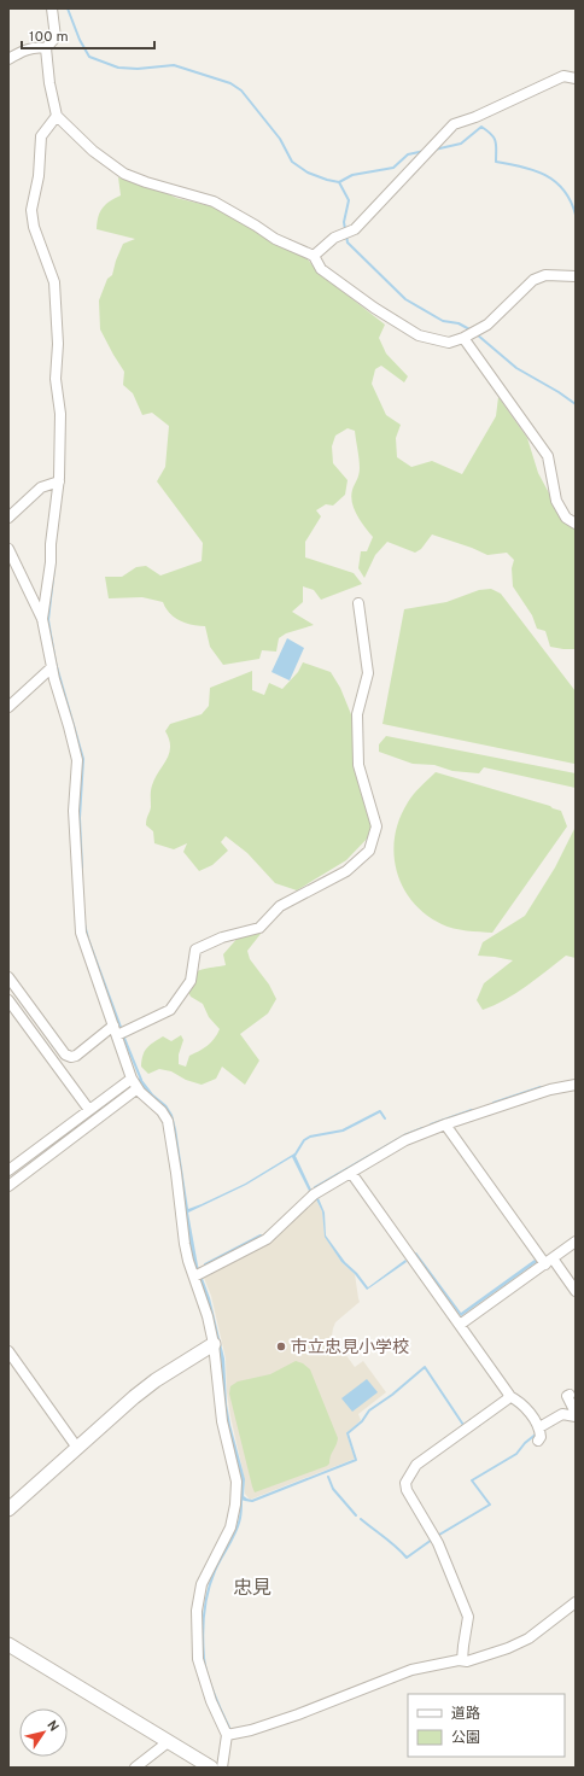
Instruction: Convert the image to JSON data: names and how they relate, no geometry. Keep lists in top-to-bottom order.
{
  "districts": ["忠見"],
  "places": ["市立忠見小学校"],
  "legend": ["道路", "公園"],
  "scale_bar": "100 m",
  "north": "top right"
}
